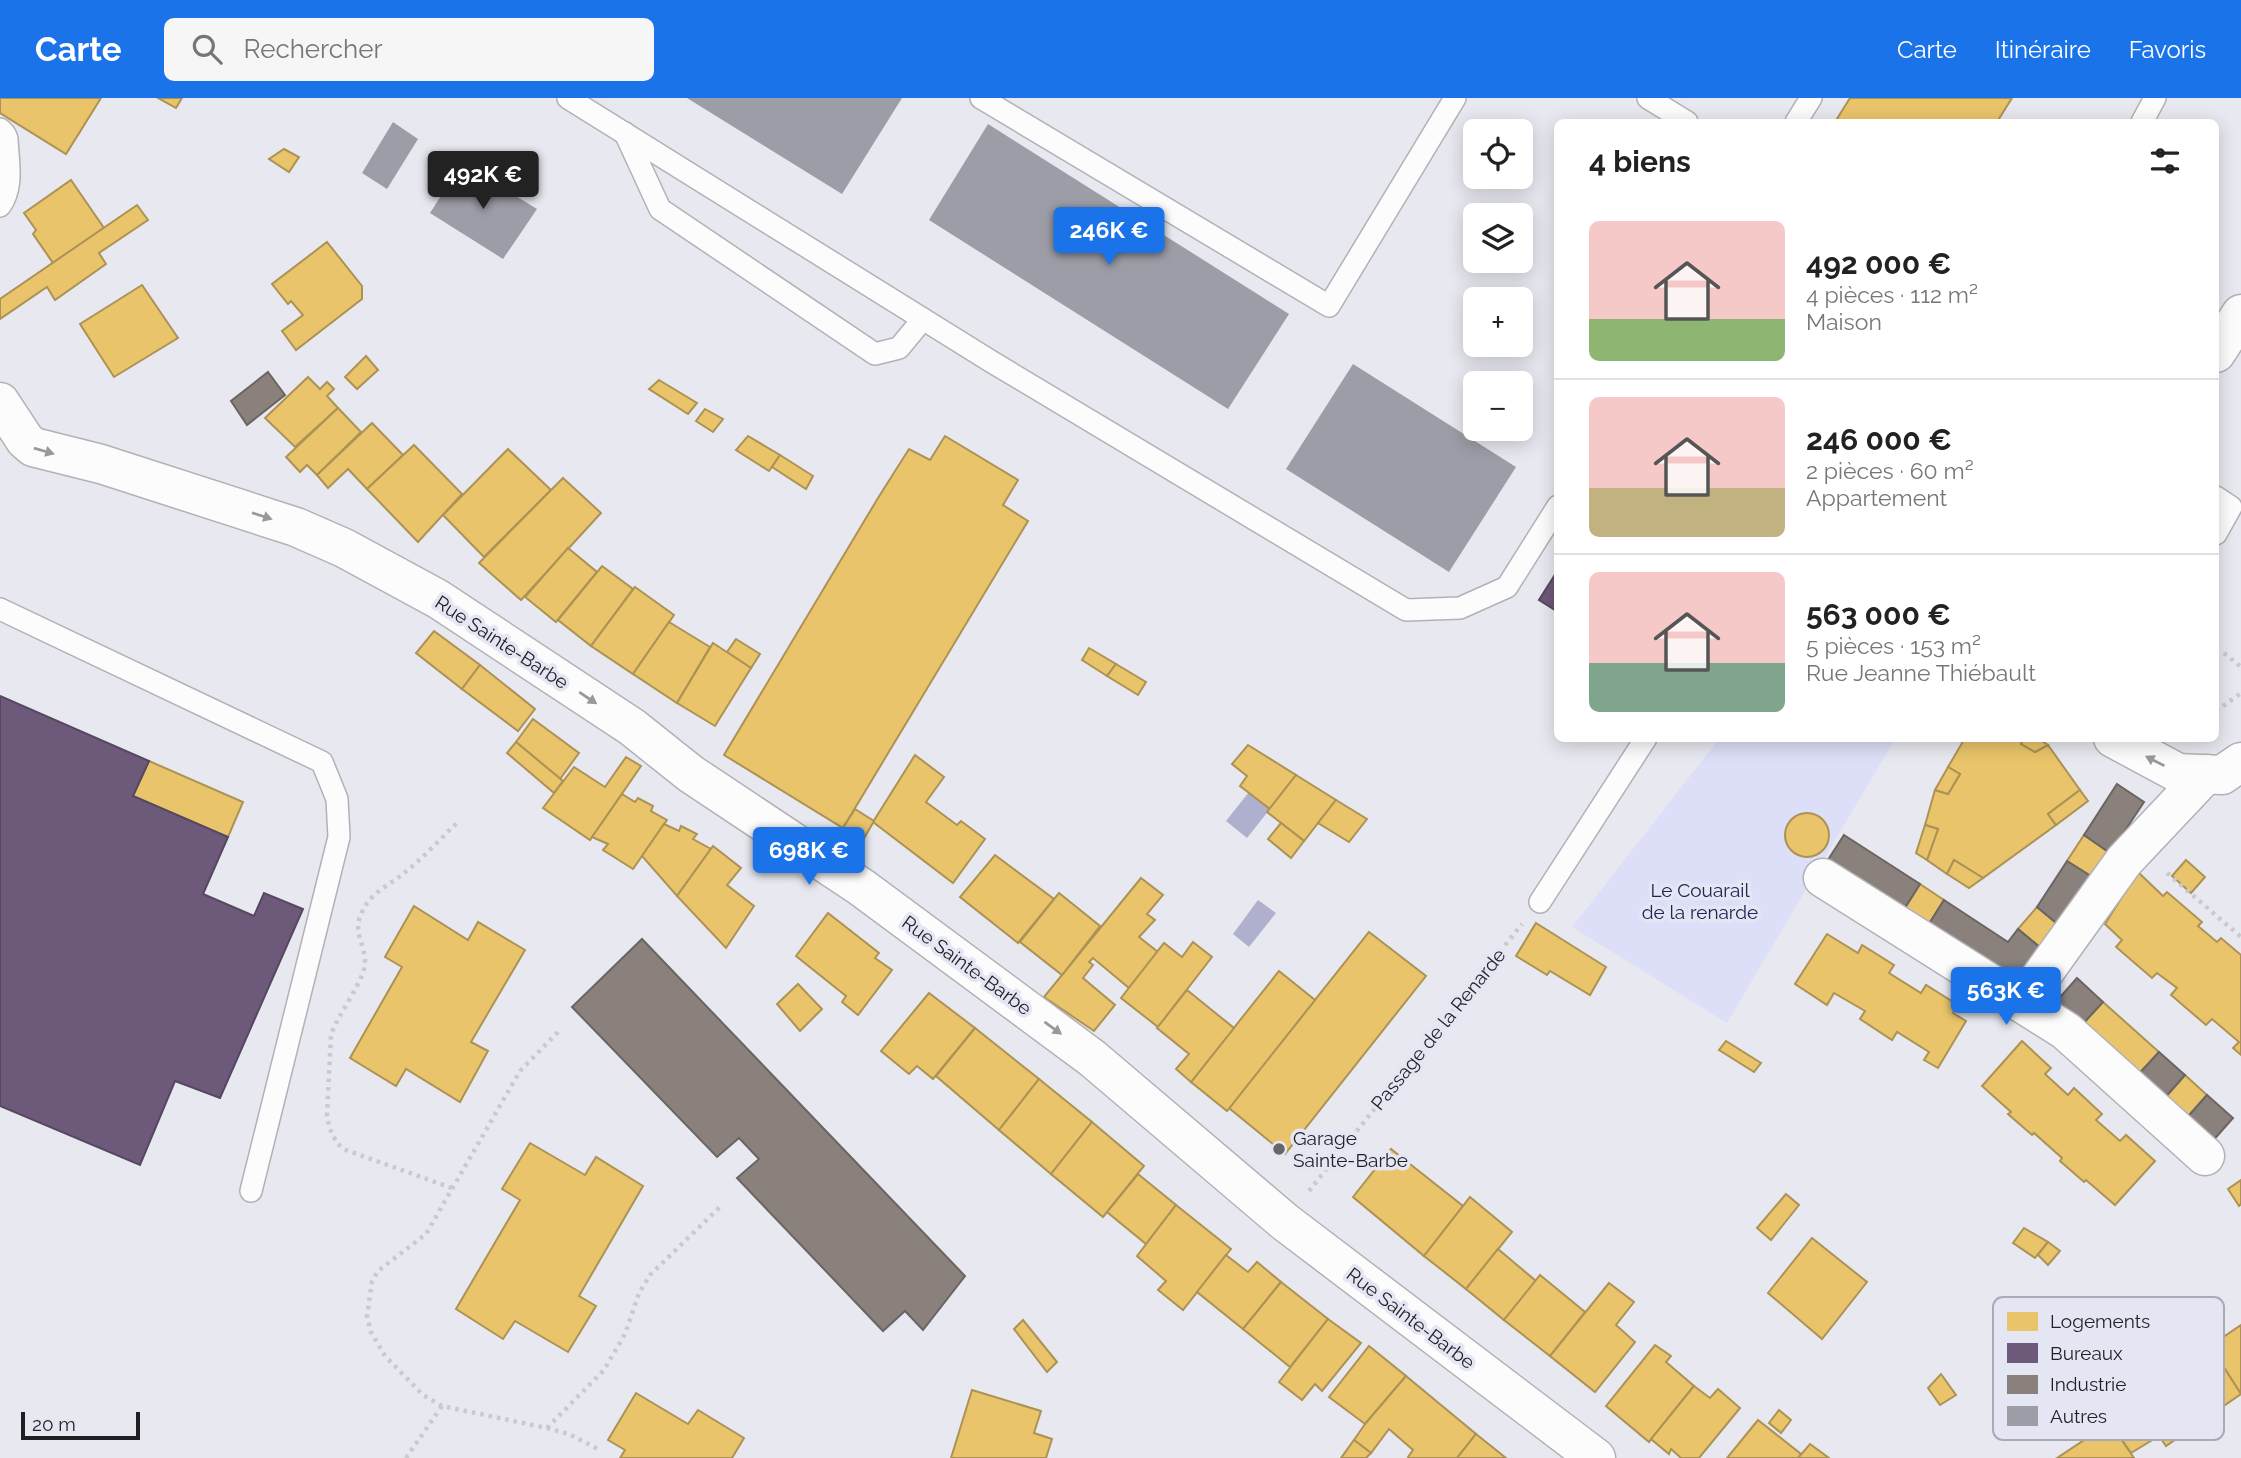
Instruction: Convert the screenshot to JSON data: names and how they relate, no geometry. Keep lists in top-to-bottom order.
{
  "streets": {
    "street": ["Rue Sainte-Barbe"],
    "path": ["Passage de la Renarde"]
  },
  "crossings": [
    ["Rue Sainte-Barbe", "Passage de la Renarde"]
  ],
  "one_way": ["Rue Sainte-Barbe"],
  "parks": ["Le Couarail de la renarde"],
  "places": ["Garage Sainte-Barbe"],
  "legend": [
    "Logements",
    "Bureaux",
    "Industrie",
    "Autres"
  ],
  "scale_bar": "20 m",
  "page": {
    "header": "Carte",
    "search": "Rechercher",
    "nav": ["Carte", "Itinéraire", "Favoris"],
    "map_buttons": ["+", "−"],
    "heading": "4 biens",
    "price": [
      "492K €",
      "246K €",
      "698K €",
      "563K €"
    ],
    "list": [
      {
        "name": "492 000 €",
        "note": "4 pièces · 112 m² · Maison"
      },
      {
        "name": "246 000 €",
        "note": "2 pièces · 60 m² · Appartement"
      },
      {
        "name": "563 000 €",
        "note": "5 pièces · 153 m² · Rue Jeanne Thiébault"
      }
    ],
    "scale": "20 m"
  }
}
